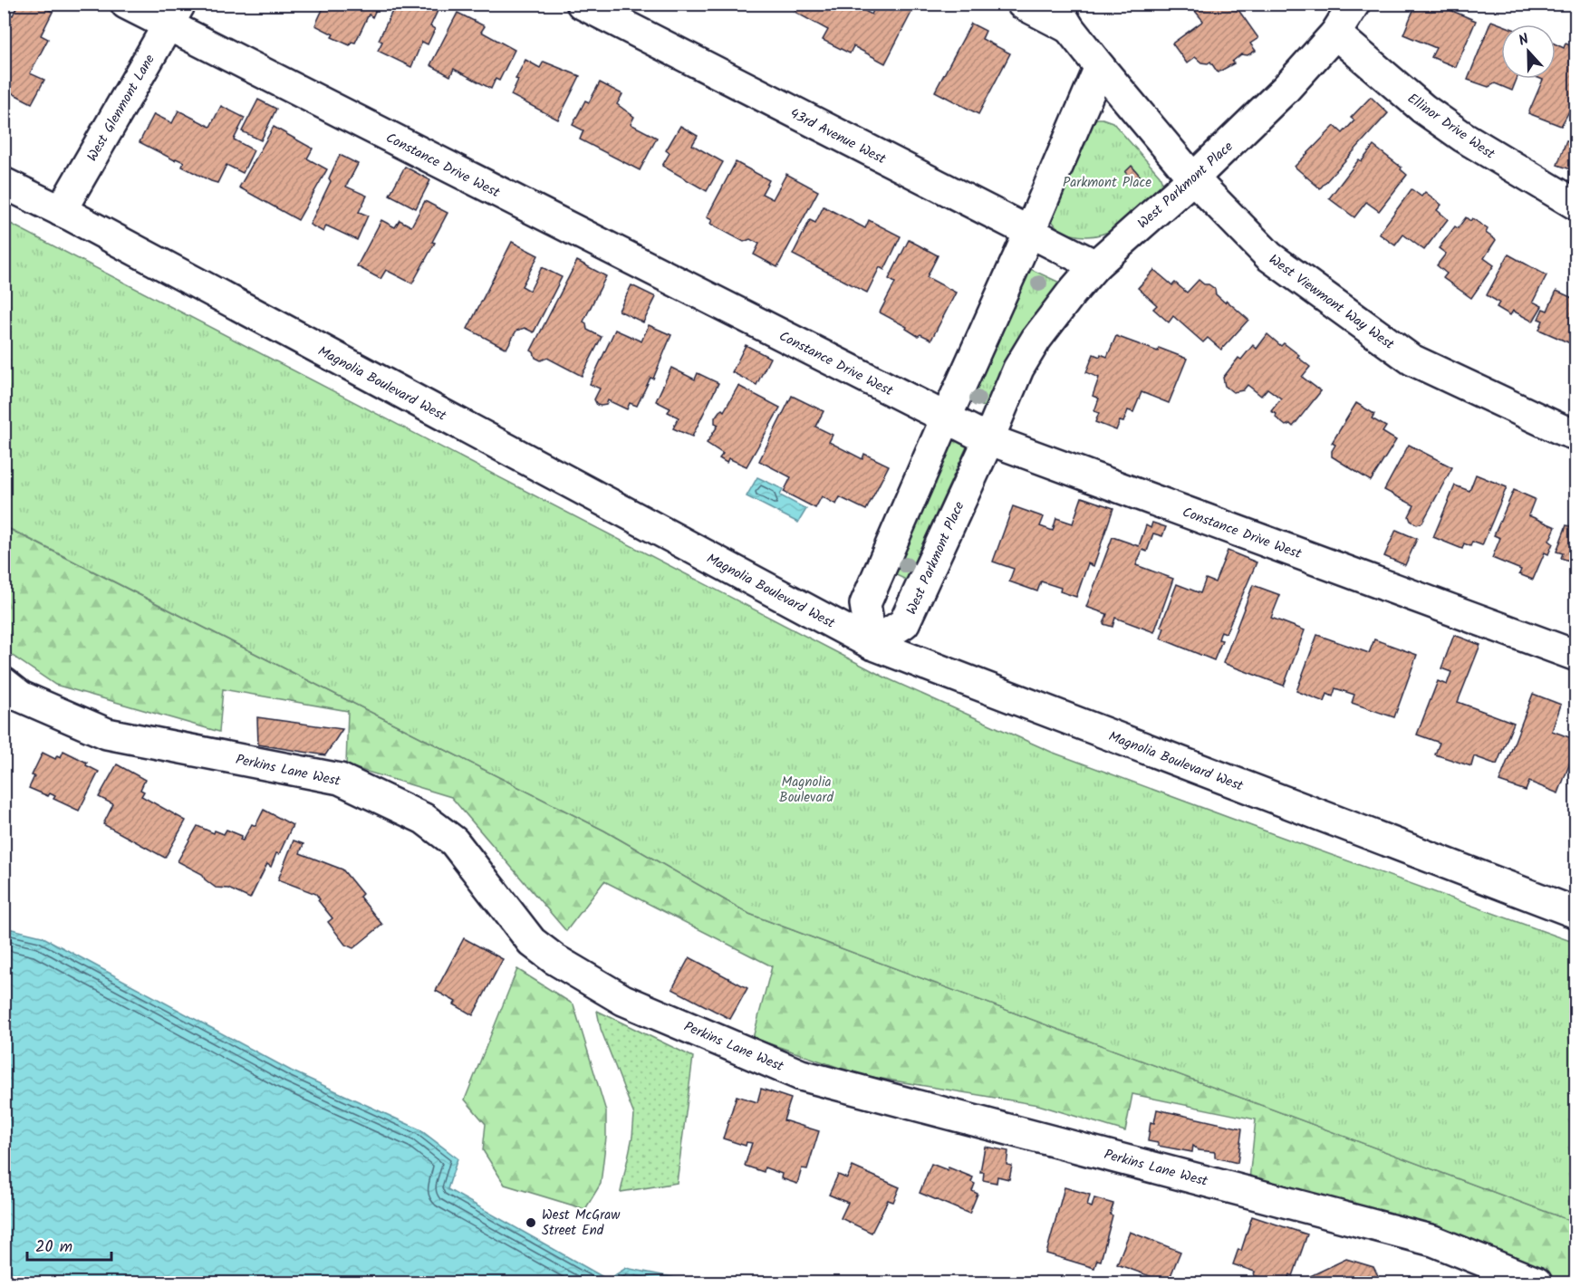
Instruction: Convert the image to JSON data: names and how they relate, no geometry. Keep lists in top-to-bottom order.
{
  "streets": {
    "street": [
      "West Glenmont Lane",
      "Ellinor Drive West",
      "43rd Avenue West",
      "Constance Drive West",
      "West Parkmont Place",
      "West Viewmont Way West",
      "Magnolia Boulevard West",
      "Perkins Lane West"
    ]
  },
  "crossings": [
    ["West Glenmont Lane", "Constance Drive West"],
    ["West Glenmont Lane", "Magnolia Boulevard West"],
    ["Ellinor Drive West", "West Parkmont Place"],
    ["43rd Avenue West", "West Parkmont Place"],
    ["Constance Drive West", "West Parkmont Place"],
    ["West Parkmont Place", "West Viewmont Way West"],
    ["West Parkmont Place", "Magnolia Boulevard West"]
  ],
  "parks": ["Parkmont Place", "Magnolia Boulevard"],
  "places": ["West McGraw Street End"],
  "scale_bar": "20 m",
  "north": "top"
}
